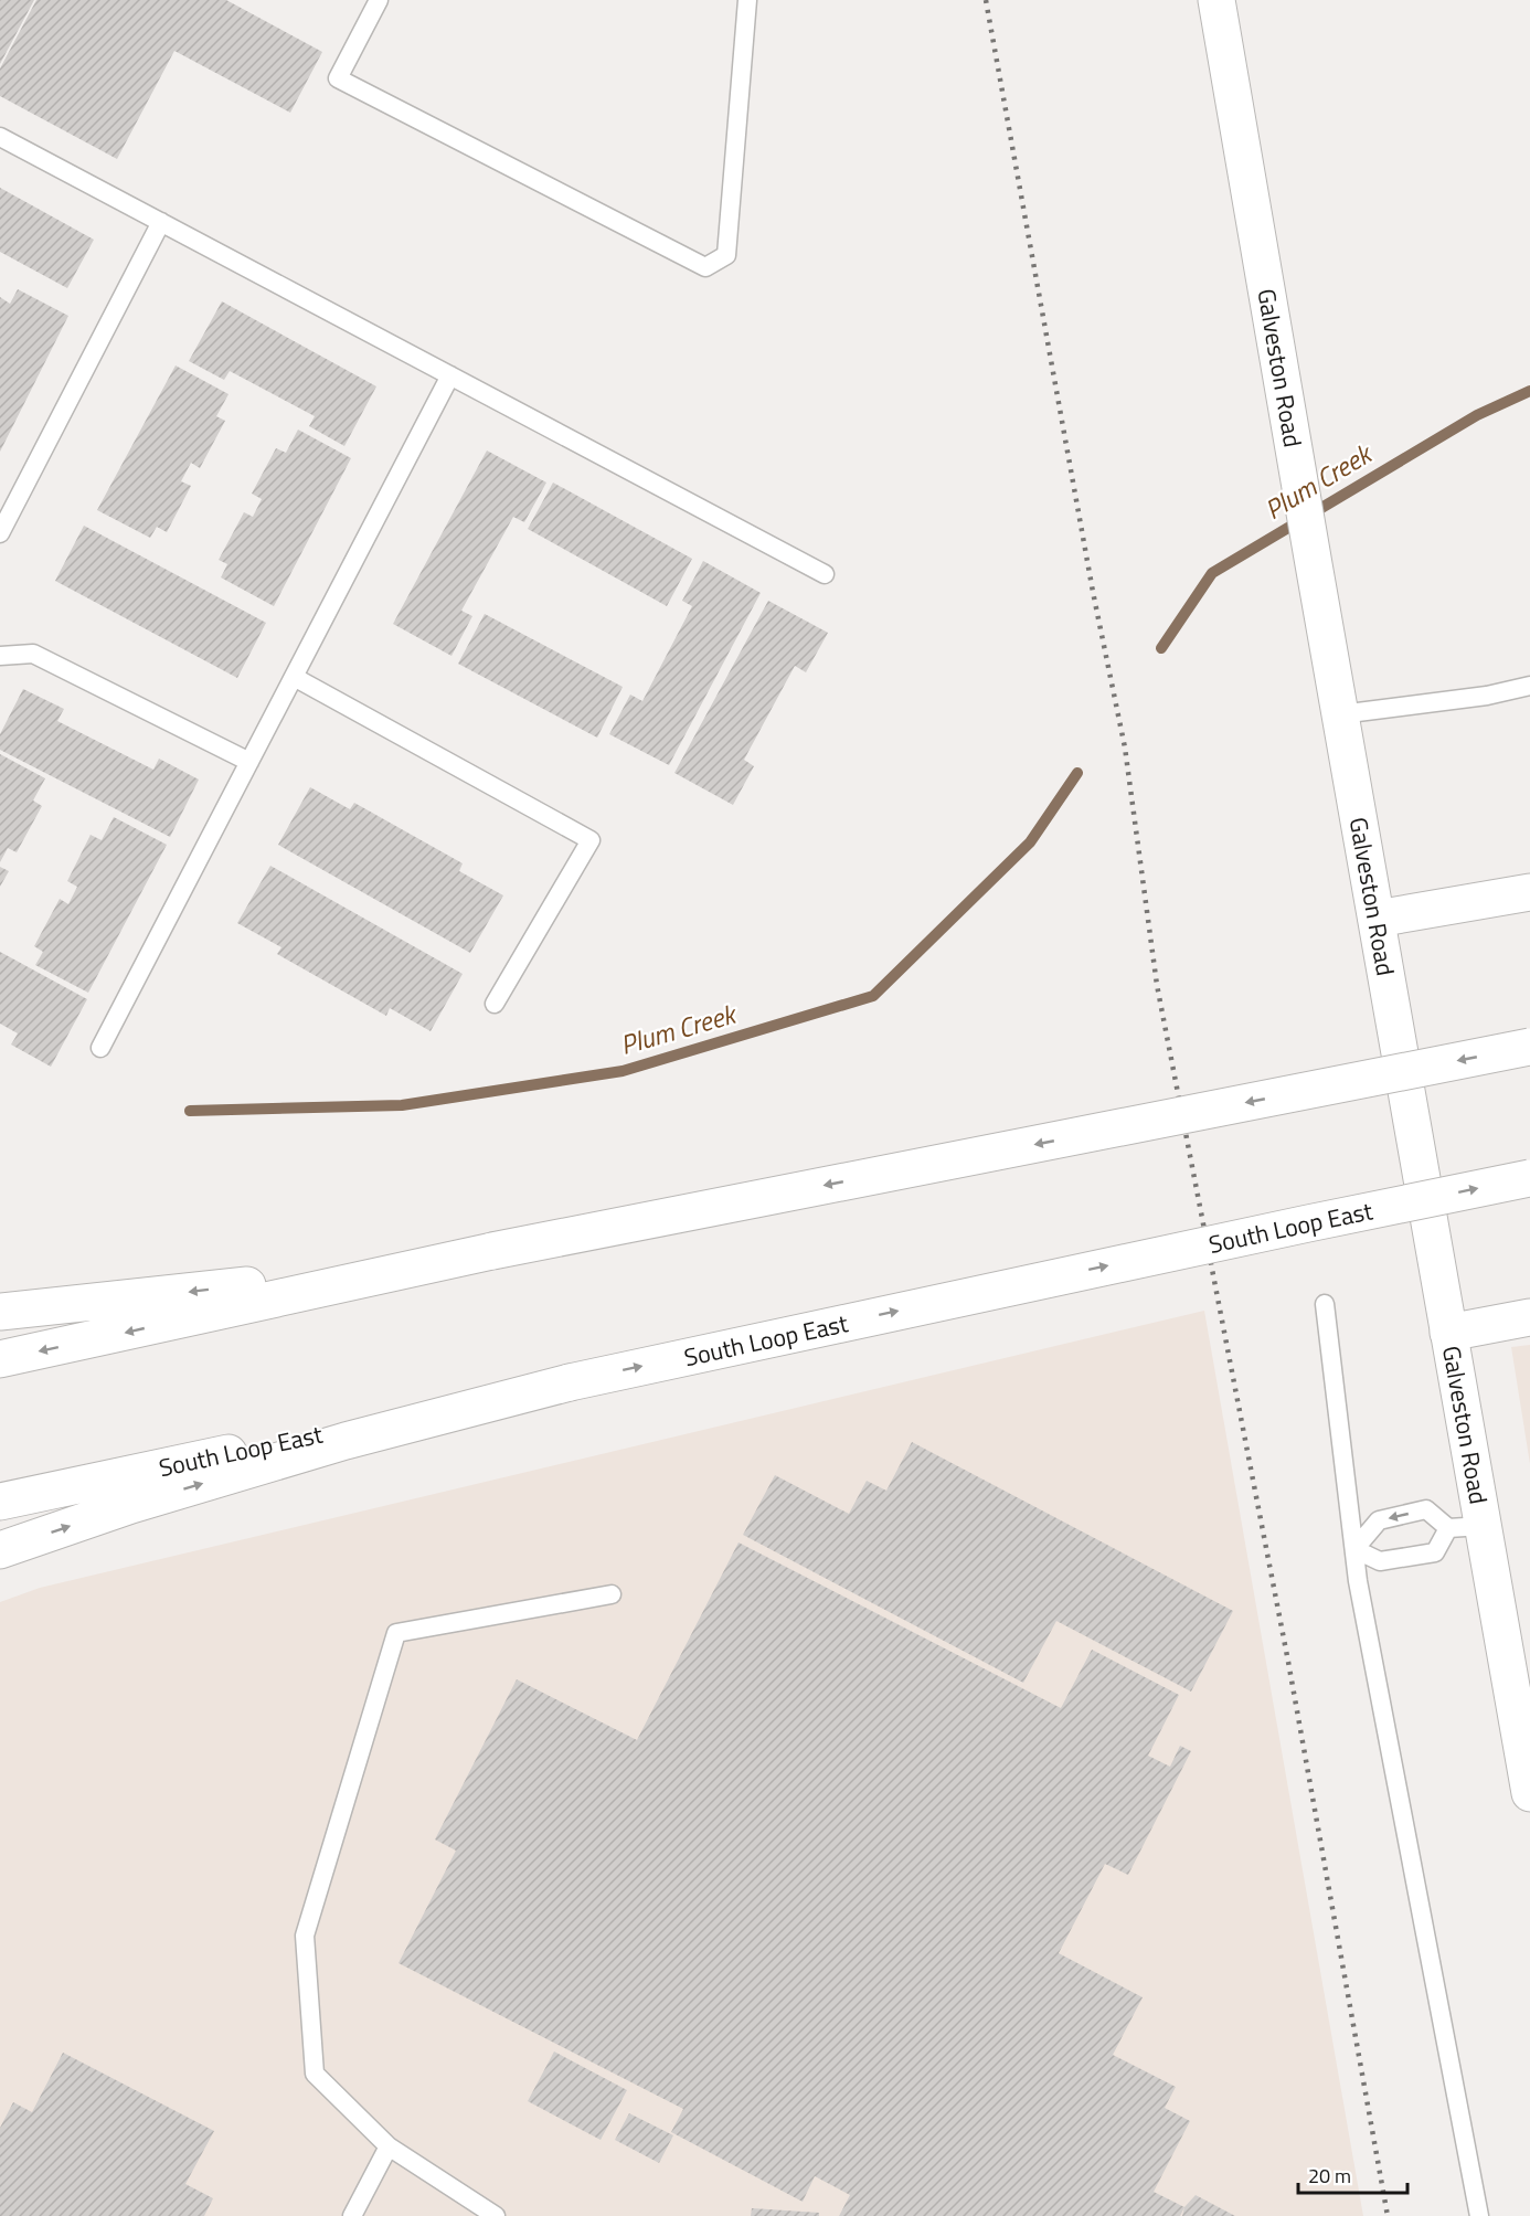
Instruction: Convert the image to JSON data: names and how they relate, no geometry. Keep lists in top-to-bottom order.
{
  "streets": {
    "main road": ["Galveston Road", "South Loop East"]
  },
  "water": ["Plum Creek"],
  "scale_bar": "20 m"
}
